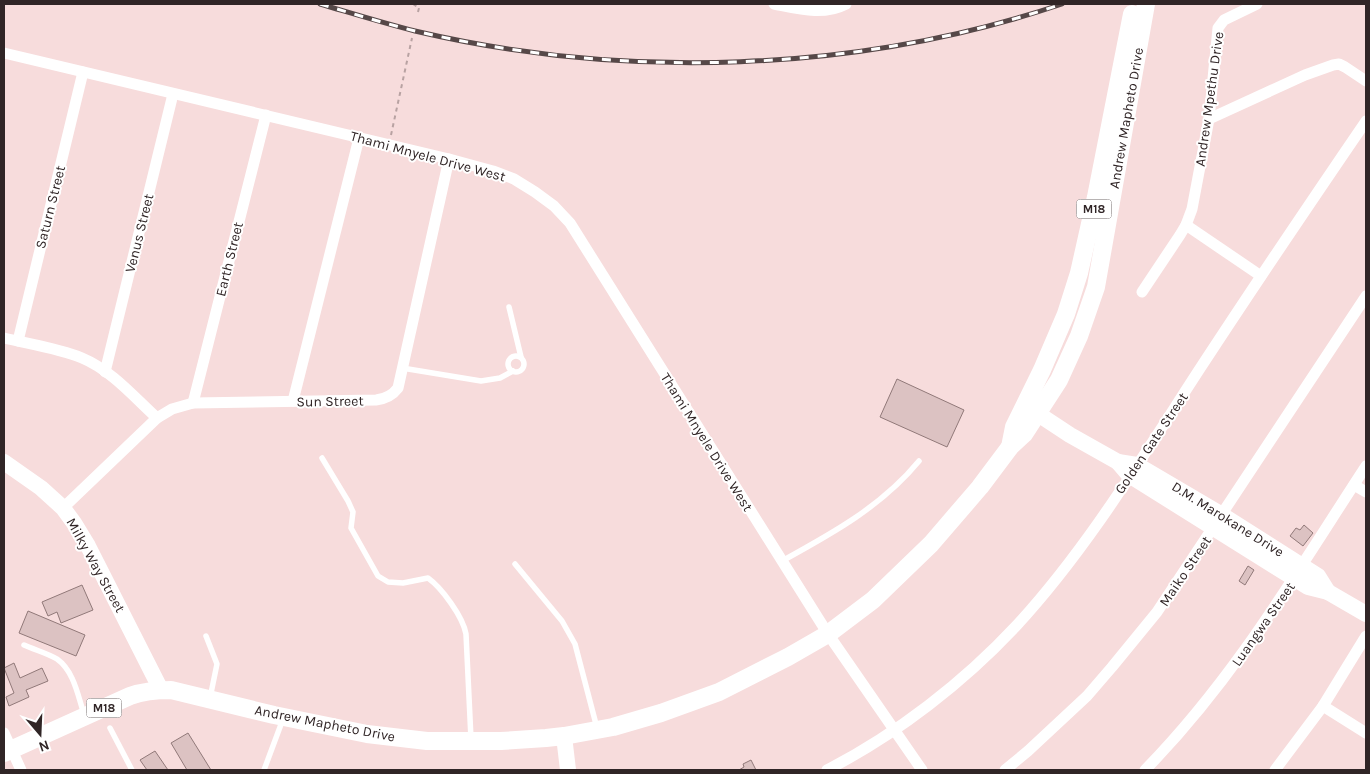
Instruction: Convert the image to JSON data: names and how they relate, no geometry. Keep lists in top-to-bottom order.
{
  "streets": {
    "main road": [
      "Andrew Mapheto Drive",
      "M18",
      "D.M. Marokane Drive",
      "Milky Way Street"
    ],
    "street": [
      "Andrew Mpethu Drive",
      "Thami Mnyele Drive West",
      "Saturn Street",
      "Venus Street",
      "Earth Street",
      "Sun Street",
      "Golden Gate Street",
      "Maiko Street",
      "Luangwa Street"
    ]
  },
  "crossings": [
    ["Andrew Mapheto Drive", "Thami Mnyele Drive West"],
    ["Andrew Mapheto Drive", "D.M. Marokane Drive"],
    ["Andrew Mapheto Drive", "Milky Way Street"],
    ["Thami Mnyele Drive West", "Saturn Street"],
    ["Thami Mnyele Drive West", "Venus Street"],
    ["Thami Mnyele Drive West", "Earth Street"],
    ["Thami Mnyele Drive West", "Sun Street"],
    ["Thami Mnyele Drive West", "Golden Gate Street"],
    ["Earth Street", "Sun Street"],
    ["Sun Street", "Milky Way Street"],
    ["Golden Gate Street", "D.M. Marokane Drive"],
    ["D.M. Marokane Drive", "Maiko Street"],
    ["D.M. Marokane Drive", "Luangwa Street"]
  ],
  "north": "bottom"
}
